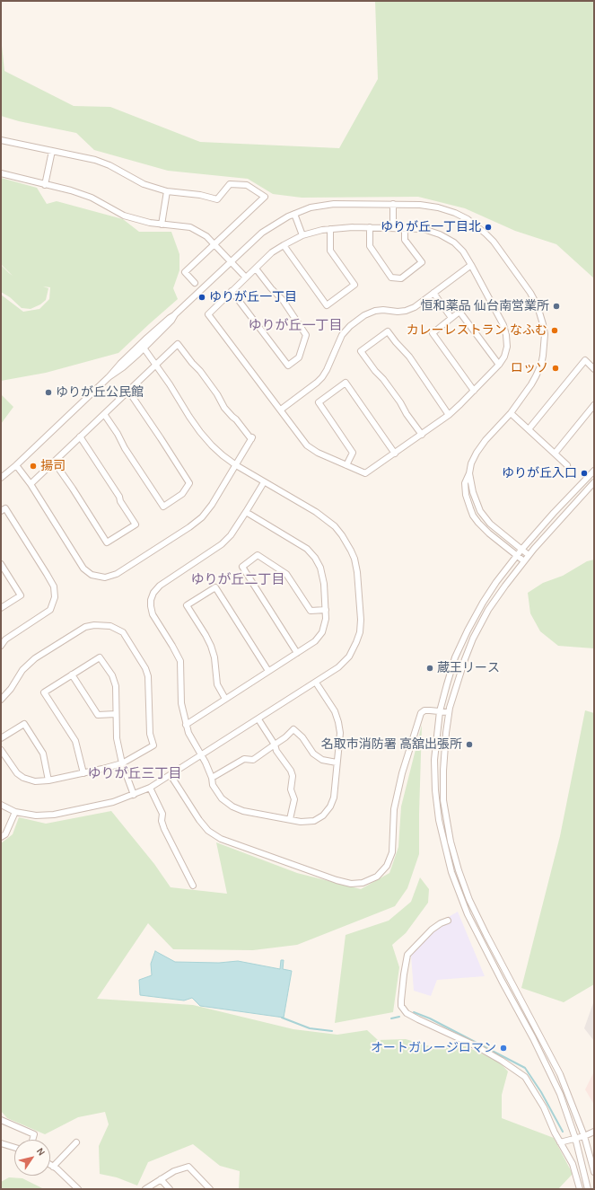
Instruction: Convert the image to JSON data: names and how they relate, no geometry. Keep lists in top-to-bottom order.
{
  "districts": ["ゆりが丘一丁目", "ゆりが丘二丁目", "ゆりが丘三丁目"],
  "places": [
    "ゆりが丘一丁目北",
    "ゆりが丘一丁目",
    "恒和薬品 仙台南営業所",
    "カレーレストラン なふむ",
    "ロッソ",
    "ゆりが丘公民館",
    "揚司",
    "ゆりが丘入口",
    "蔵王リース",
    "名取市消防署 高舘出張所",
    "オートガレージロマン"
  ],
  "north": "top right"
}
